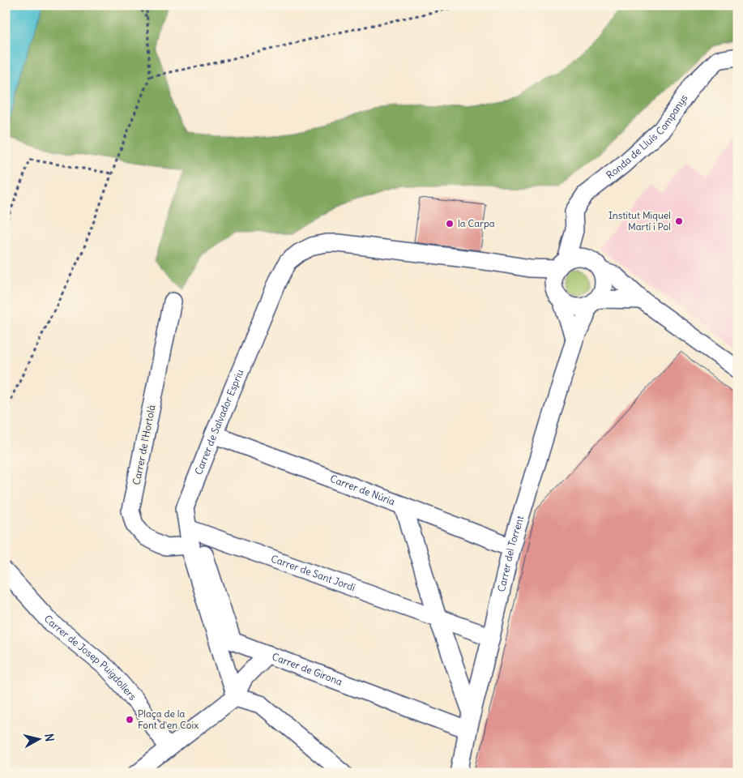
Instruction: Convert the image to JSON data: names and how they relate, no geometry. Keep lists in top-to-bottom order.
{
  "streets": {
    "street": [
      "Ronda de Lluís Companys",
      "Carrer de Salvador Espriu",
      "Carrer de l'Hortolà",
      "Carrer de Núria",
      "Carrer del Torrent",
      "Carrer de Sant Jordi",
      "Carrer de Josep Puigdollers",
      "Carrer de Girona"
    ]
  },
  "crossings": [
    ["Ronda de Lluís Companys", "Carrer de Salvador Espriu"],
    ["Ronda de Lluís Companys", "Carrer del Torrent"],
    ["Carrer de Salvador Espriu", "Carrer de l'Hortolà"],
    ["Carrer de Salvador Espriu", "Carrer de Núria"],
    ["Carrer de Salvador Espriu", "Carrer del Torrent"],
    ["Carrer de Salvador Espriu", "Carrer de Sant Jordi"],
    ["Carrer de Salvador Espriu", "Carrer de Girona"],
    ["Carrer de l'Hortolà", "Carrer de Girona"],
    ["Carrer de Núria", "Carrer del Torrent"],
    ["Carrer del Torrent", "Carrer de Sant Jordi"],
    ["Carrer del Torrent", "Carrer de Girona"]
  ],
  "places": ["Institut Miquel Martí i Pol", "la Carpa", "Plaça de la Font d'en Coix"],
  "north": "right"
}
